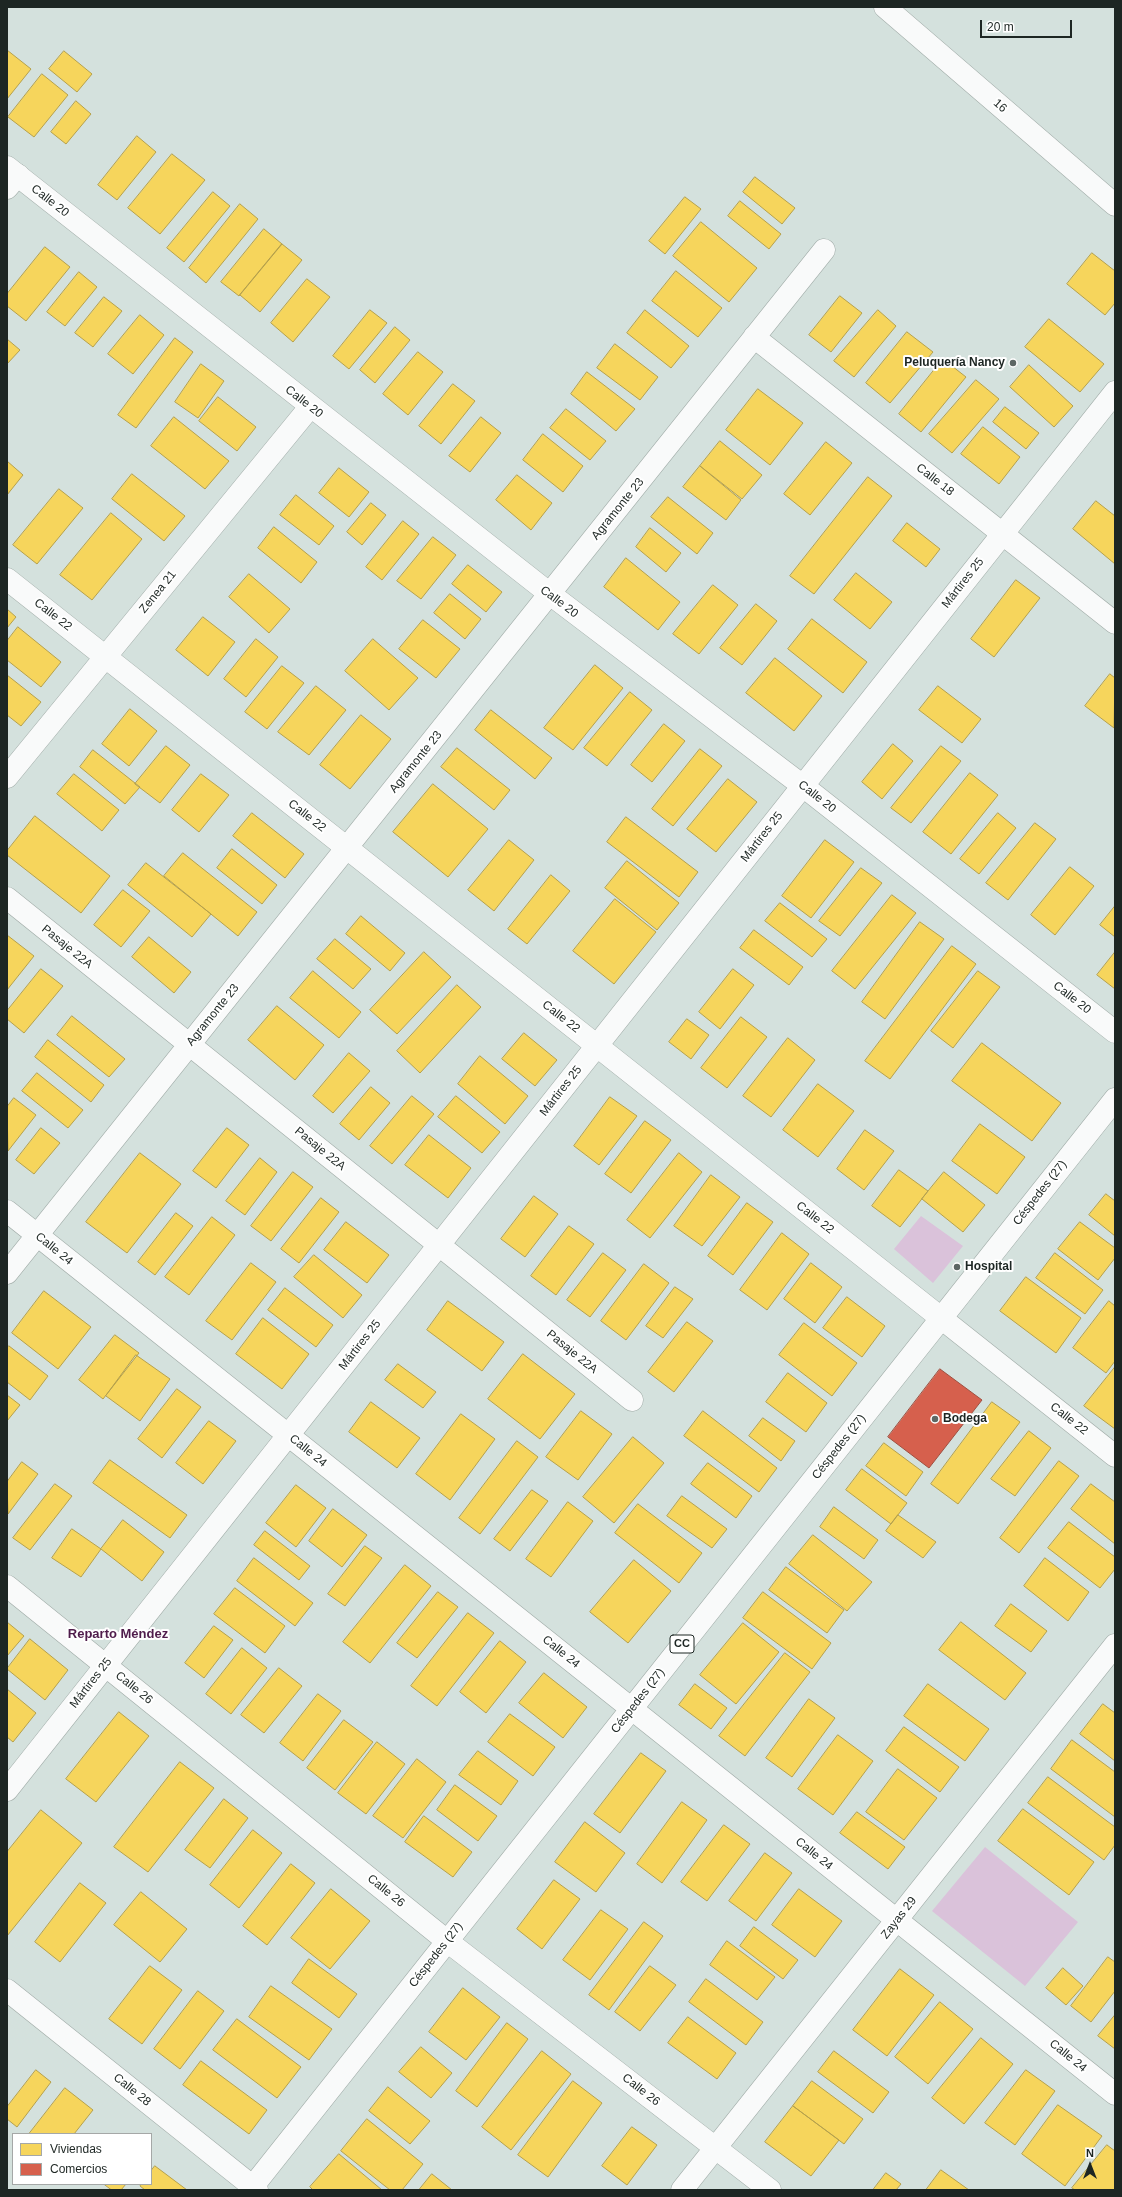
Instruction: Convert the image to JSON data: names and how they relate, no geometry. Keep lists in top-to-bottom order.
{
  "streets": {
    "street": [
      "16",
      "Calle 20",
      "Calle 18",
      "Agramonte 23",
      "Mártires 25",
      "Zenea 21",
      "Calle 22",
      "Pasaje 22A",
      "Céspedes (27)",
      "Calle 24",
      "CC",
      "Calle 26",
      "Zayas 29",
      "Calle 28"
    ]
  },
  "crossings": [
    ["Calle 20", "Agramonte 23"],
    ["Calle 20", "Mártires 25"],
    ["Calle 20", "Zenea 21"],
    ["Calle 18", "Agramonte 23"],
    ["Calle 18", "Mártires 25"],
    ["Agramonte 23", "Calle 22"],
    ["Agramonte 23", "Pasaje 22A"],
    ["Agramonte 23", "Calle 24"],
    ["Mártires 25", "Calle 22"],
    ["Mártires 25", "Pasaje 22A"],
    ["Mártires 25", "Calle 24"],
    ["Mártires 25", "Calle 26"],
    ["Zenea 21", "Calle 22"],
    ["Calle 22", "Céspedes (27)"],
    ["Céspedes (27)", "Calle 24"],
    ["Céspedes (27)", "Calle 26"],
    ["Céspedes (27)", "Calle 28"],
    ["Calle 24", "Zayas 29"],
    ["Calle 26", "Zayas 29"]
  ],
  "districts": ["Reparto Méndez"],
  "places": ["Peluquería Nancy", "Hospital", "Bodega"],
  "legend": ["Viviendas", "Comercios"],
  "scale_bar": "20 m",
  "north": "top"
}
